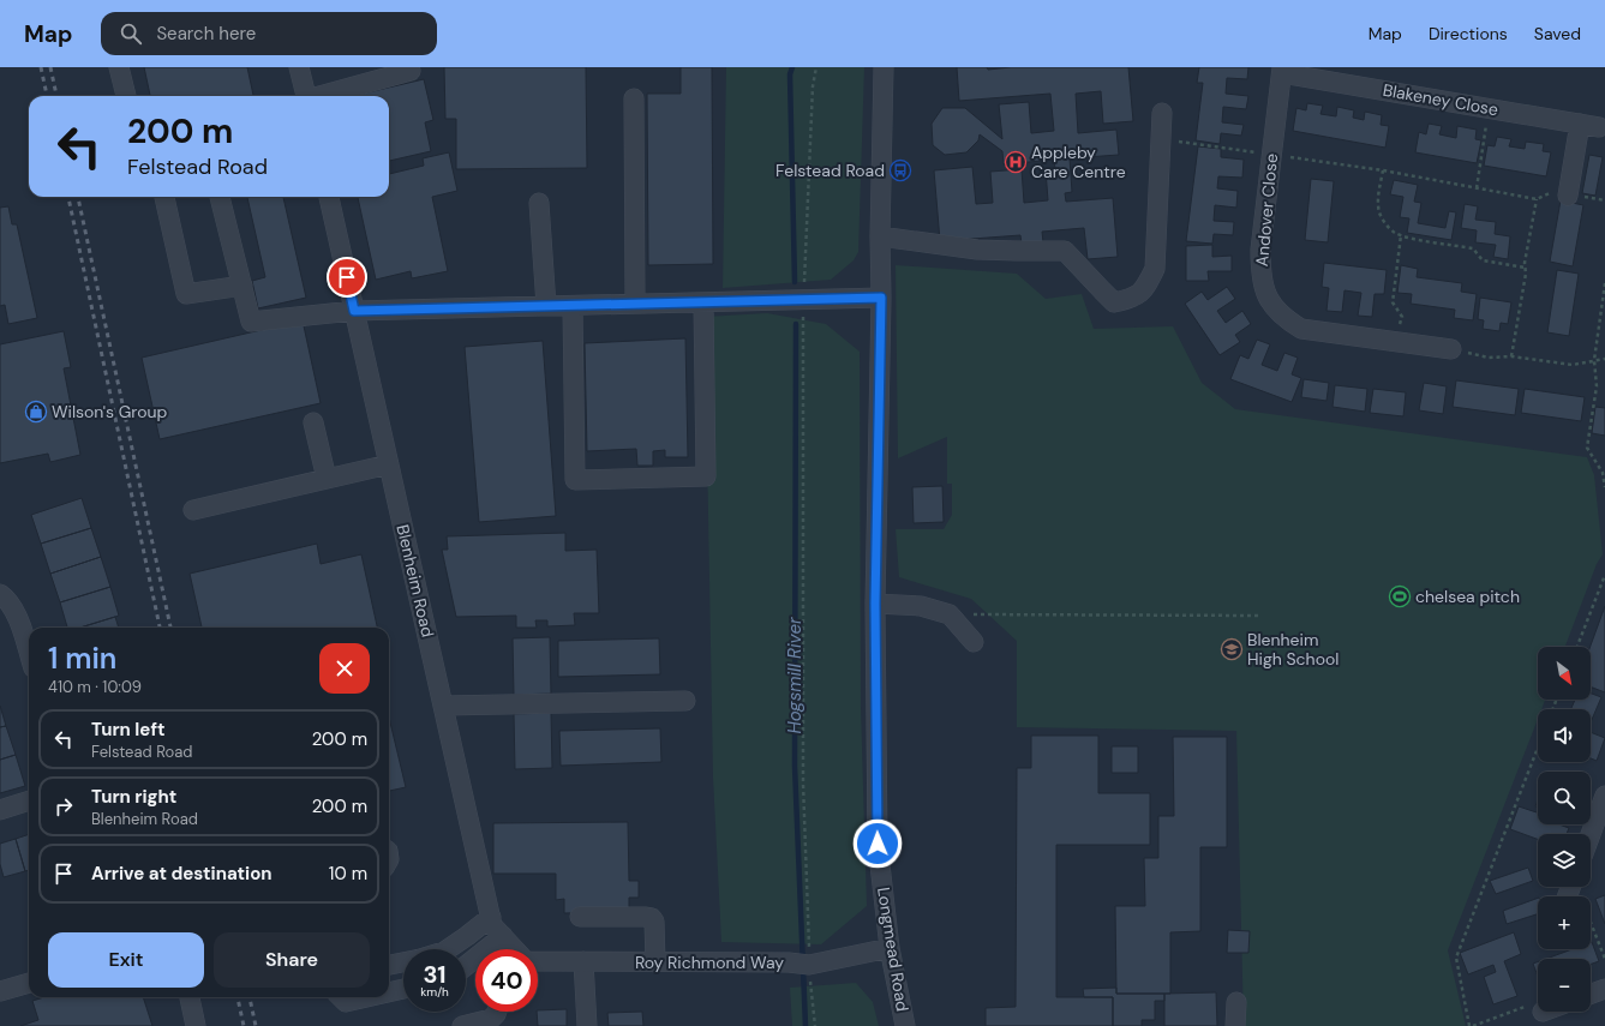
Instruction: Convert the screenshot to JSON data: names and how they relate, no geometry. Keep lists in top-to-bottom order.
{
  "streets": {
    "street": [
      "Blakeney Close",
      "Andover Close",
      "Blenheim Road",
      "Longmead Road",
      "Roy Richmond Way"
    ]
  },
  "crossings": [
    ["Blakeney Close", "Andover Close"],
    ["Longmead Road", "Roy Richmond Way"]
  ],
  "water": ["Hogsmill River"],
  "places": {
    "hospital": ["Appleby Care Centre"],
    "bus stop": ["Felstead Road"],
    "shop": ["Wilson's Group"],
    "sports": ["chelsea pitch"],
    "school or university": ["Blenheim High School"]
  },
  "north": "bottom right",
  "page": {
    "header": "Map",
    "search": "Search here",
    "nav": ["Map", "Directions", "Saved"],
    "turn": ["200 m", "Felstead Road"],
    "heading": ["1 min", "410 m · 10:09"],
    "map_buttons": ["+", "−"],
    "list": [
      {
        "name": "Turn left",
        "note": "Felstead Road",
        "value": "200 m"
      },
      {
        "name": "Turn right",
        "note": "Blenheim Road",
        "value": "200 m"
      },
      {
        "name": "Arrive at destination",
        "value": "10 m"
      }
    ],
    "buttons": ["Exit", "Share"],
    "speed": "31 km/h",
    "limit": "40"
  }
}
